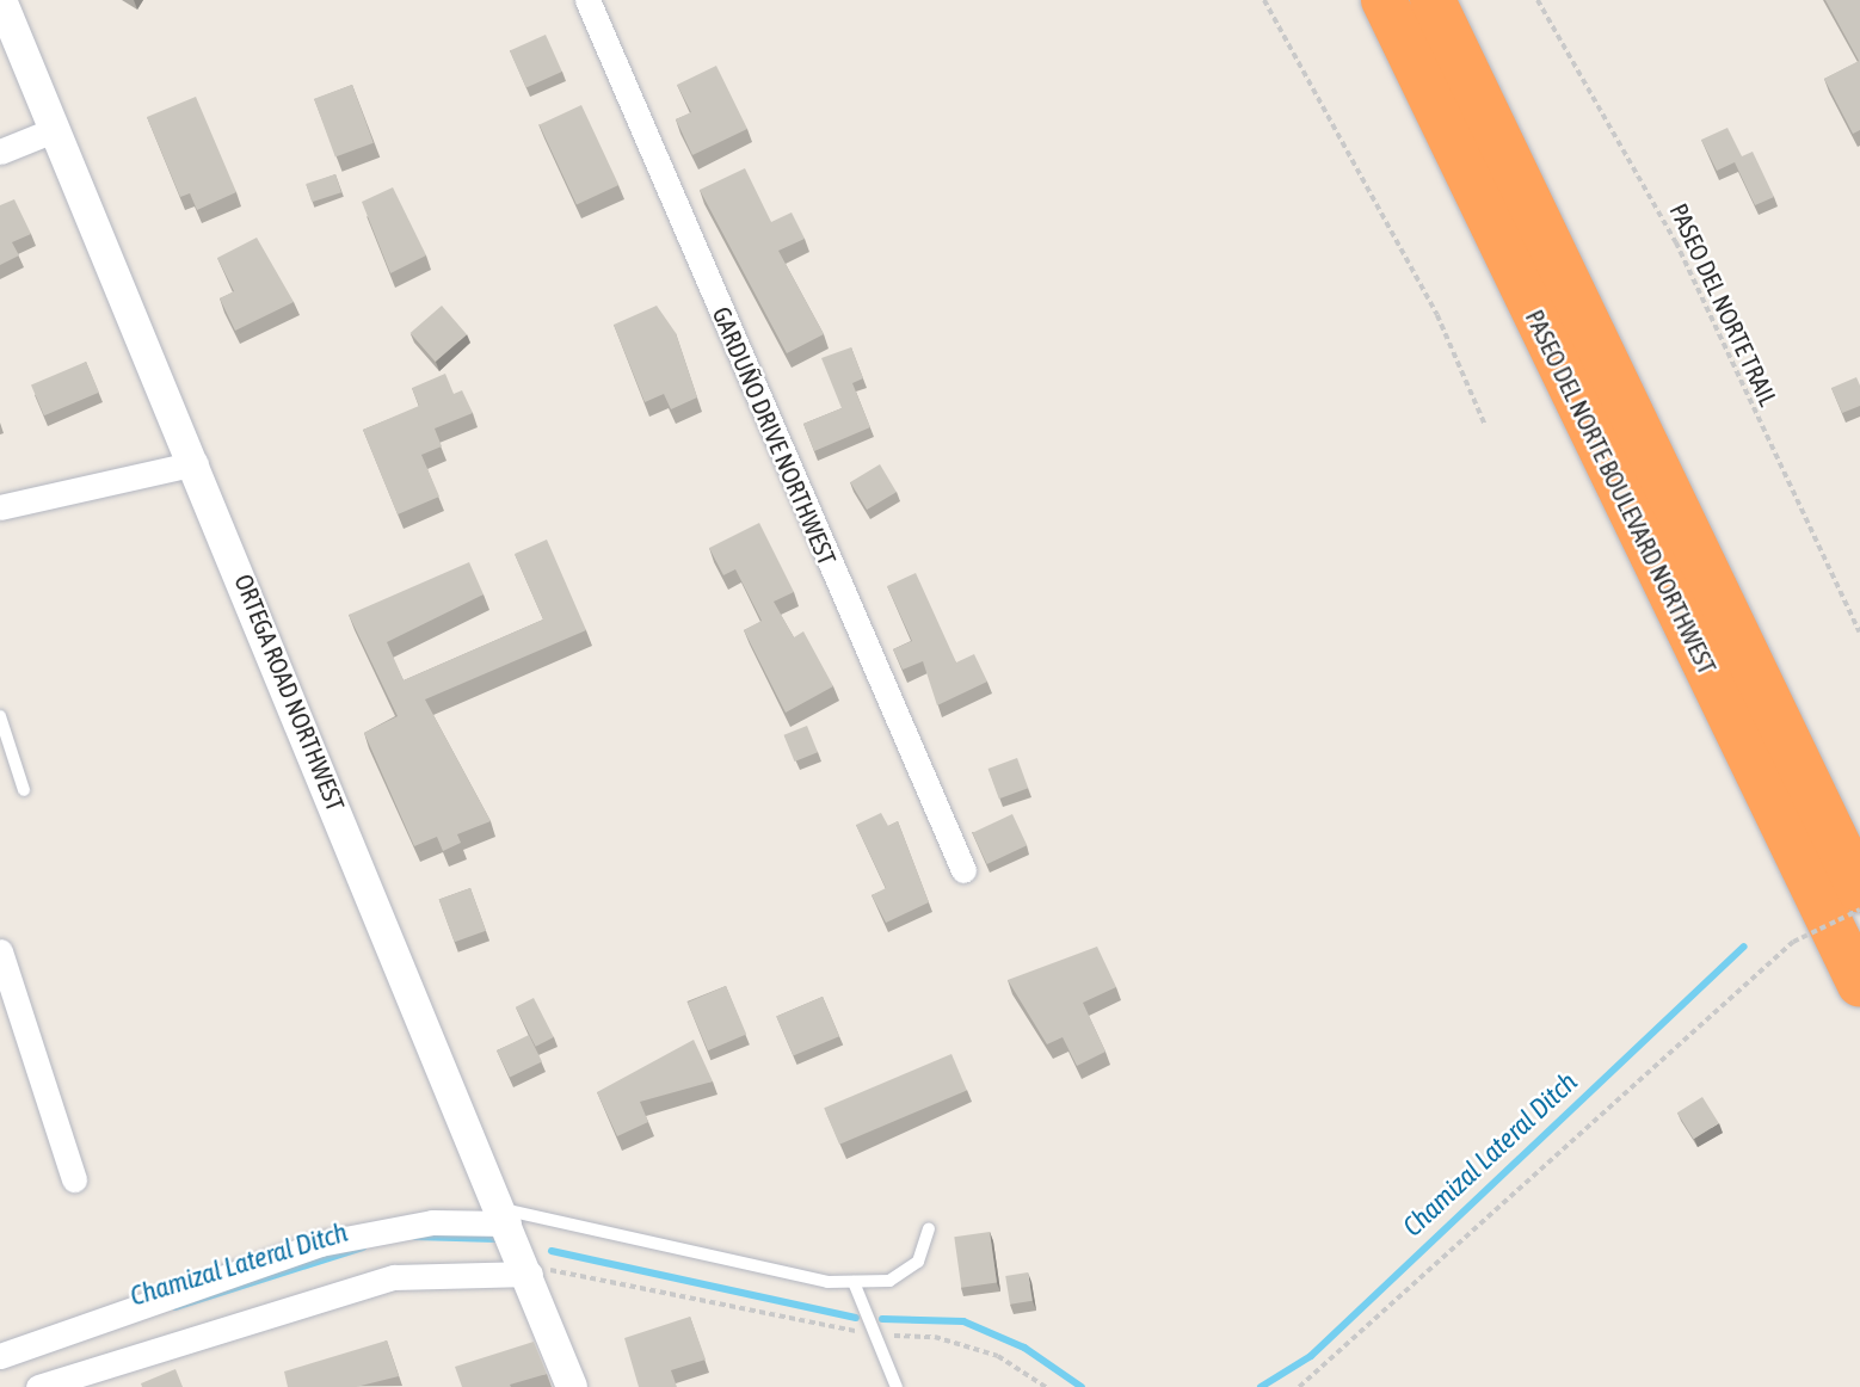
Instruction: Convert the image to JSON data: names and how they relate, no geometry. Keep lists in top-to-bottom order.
{
  "streets": {
    "highway": ["PASEO DEL NORTE BOULEVARD NORTHWEST"],
    "street": ["GARDUÑO DRIVE NORTHWEST", "ORTEGA ROAD NORTHWEST"],
    "path": ["PASEO DEL NORTE TRAIL"]
  },
  "water": ["Chamizal Lateral Ditch"]
}
